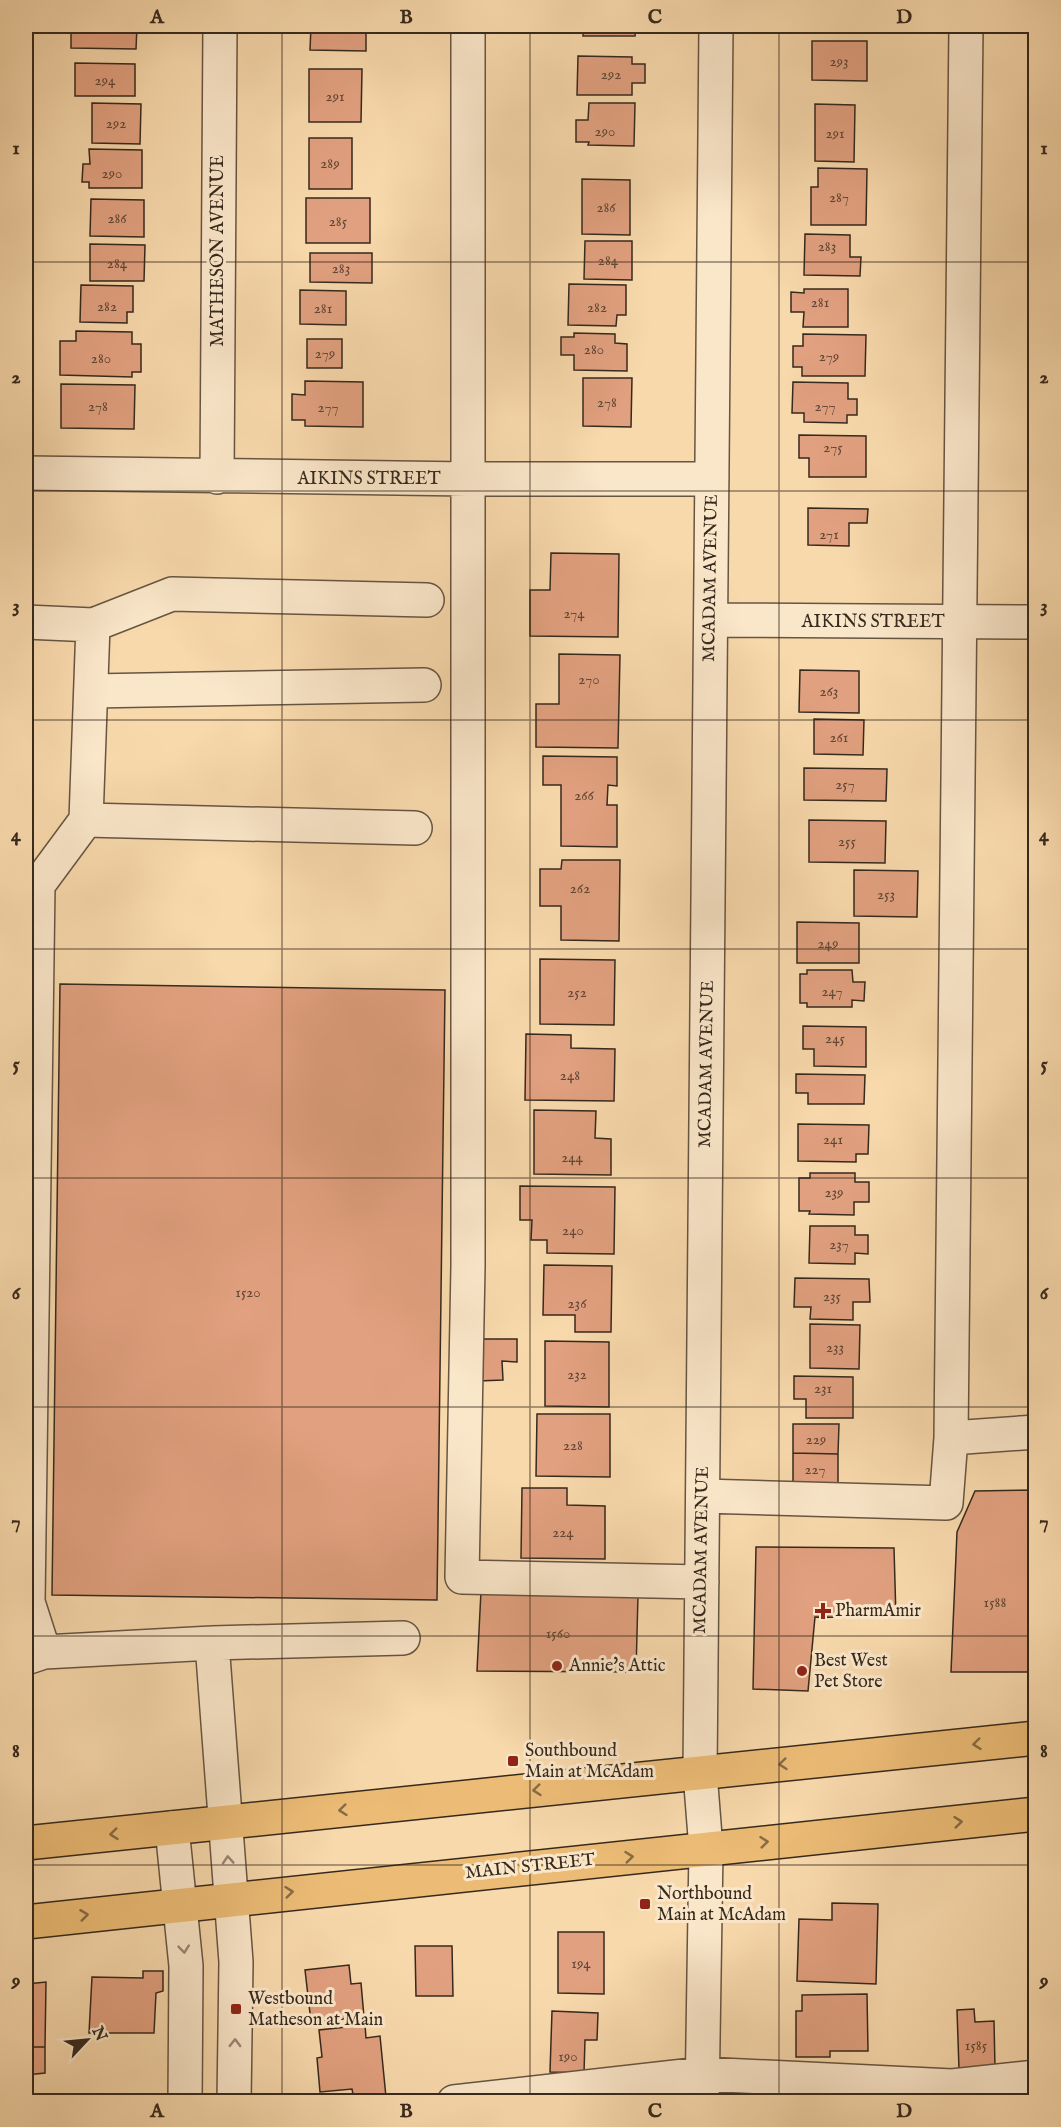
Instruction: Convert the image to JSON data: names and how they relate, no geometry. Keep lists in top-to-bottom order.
{
  "streets": {
    "main road": ["MAIN STREET"],
    "street": ["MATHESON AVENUE", "AIKINS STREET", "MCADAM AVENUE"]
  },
  "crossings": [
    ["MATHESON AVENUE", "AIKINS STREET"],
    ["AIKINS STREET", "MCADAM AVENUE"],
    ["MCADAM AVENUE", "MAIN STREET"]
  ],
  "places": {
    "health": ["PharmAmir"],
    "other": ["Annie's Attic", "Best West Pet Store"],
    "transit": ["Southbound Main at McAdam", "Northbound Main at McAdam", "Westbound Matheson at Main"]
  },
  "house_numbers": [
    "293",
    "292",
    "294",
    "291",
    "292",
    "290",
    "291",
    "289",
    "290",
    "287",
    "286",
    "286",
    "285",
    "283",
    "284",
    "284",
    "283",
    "281",
    "282",
    "282",
    "281",
    "280",
    "279",
    "279",
    "280",
    "278",
    "278",
    "277",
    "277",
    "275",
    "271",
    "274",
    "270",
    "263",
    "261",
    "257",
    "266",
    "255",
    "262",
    "253",
    "249",
    "247",
    "252",
    "245",
    "248",
    "241",
    "244",
    "239",
    "240",
    "237",
    "1520",
    "235",
    "236",
    "233",
    "232",
    "231",
    "229",
    "228",
    "227",
    "224",
    "1588",
    "1560",
    "194",
    "1585",
    "190"
  ],
  "north": "top right",
  "grid": {
    "columns": [
      "A",
      "B",
      "C",
      "D"
    ],
    "rows": [
      "1",
      "2",
      "3",
      "4",
      "5",
      "6",
      "7",
      "8",
      "9"
    ]
  }
}
